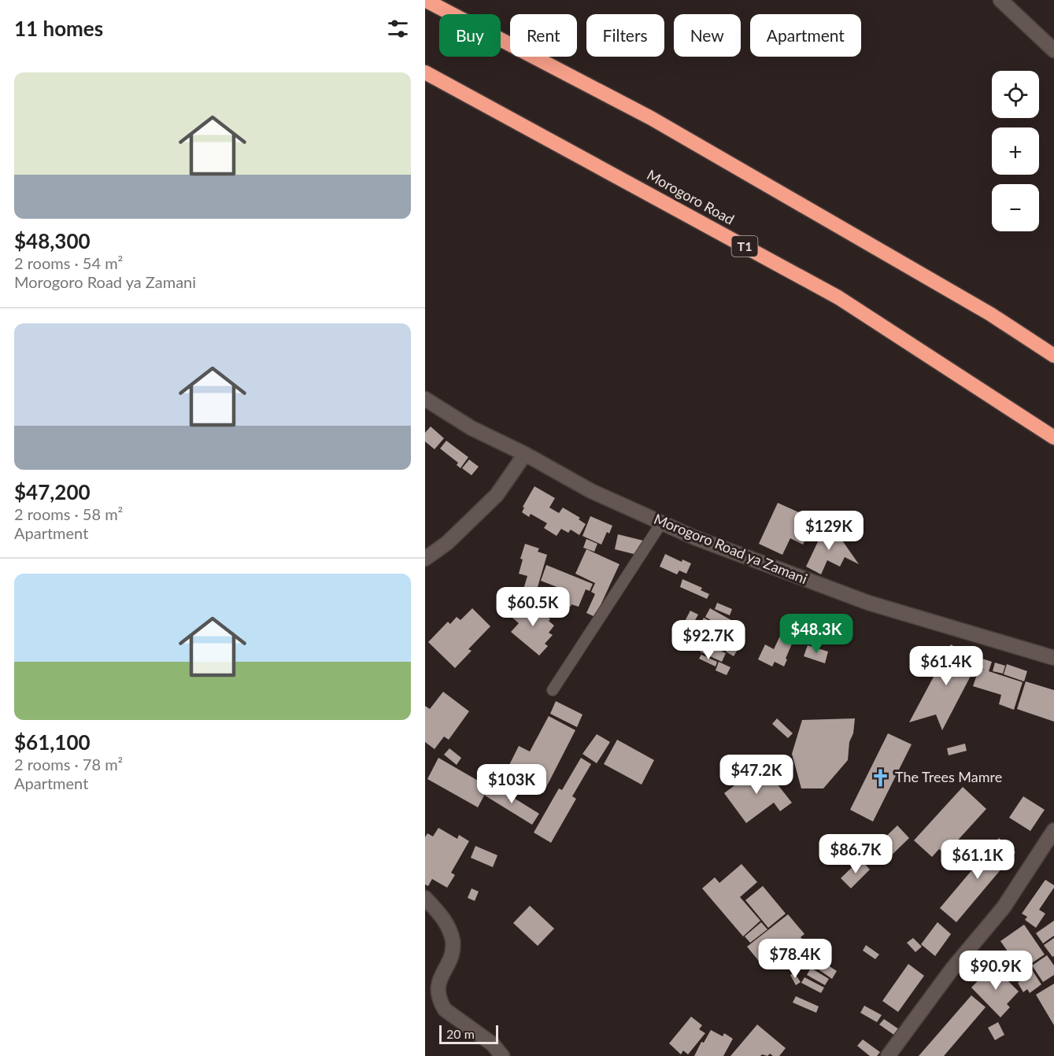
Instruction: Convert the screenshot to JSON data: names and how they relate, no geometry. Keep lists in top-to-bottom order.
{
  "streets": {
    "highway": ["Morogoro Road", "T1"],
    "street": ["Morogoro Road ya Zamani"]
  },
  "places": {
    "church": ["The Trees Mamre"]
  },
  "scale_bar": "20 m",
  "page": {
    "heading": "11 homes",
    "chip": [
      "Buy",
      "Rent",
      "Filters",
      "New",
      "Apartment"
    ],
    "list": [
      {
        "name": "$48,300",
        "note": "2 rooms · 54 m² · Morogoro Road ya Zamani"
      },
      {
        "name": "$47,200",
        "note": "2 rooms · 58 m² · Apartment"
      },
      {
        "name": "$61,100",
        "note": "2 rooms · 78 m² · Apartment"
      }
    ],
    "map_buttons": ["+", "−"],
    "price": [
      "$129K",
      "$60.5K",
      "$48.3K",
      "$92.7K",
      "$61.4K",
      "$47.2K",
      "$103K",
      "$86.7K",
      "$61.1K",
      "$78.4K",
      "$90.9K"
    ],
    "scale": "20 m"
  }
}
